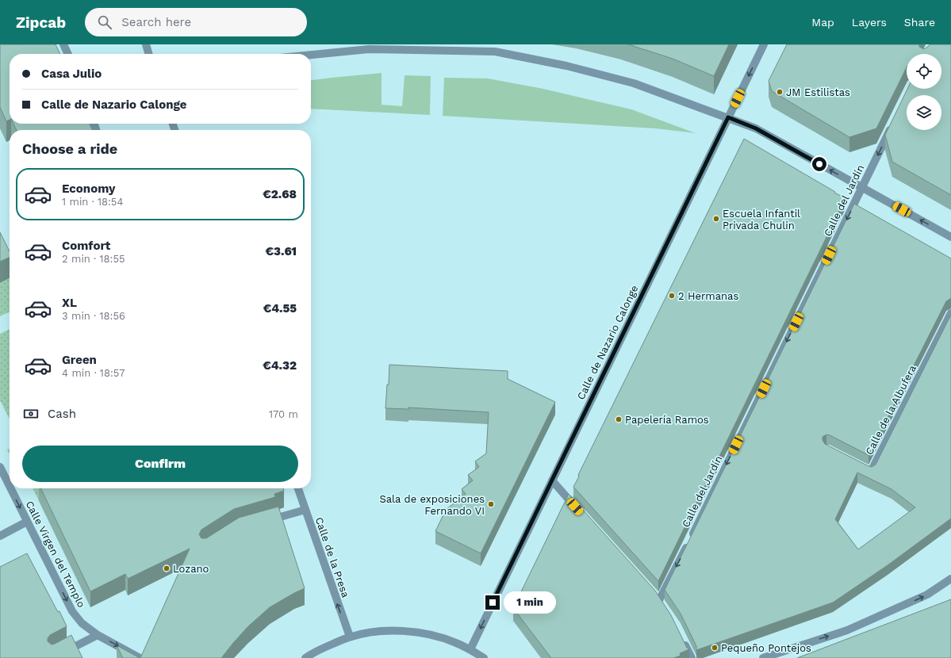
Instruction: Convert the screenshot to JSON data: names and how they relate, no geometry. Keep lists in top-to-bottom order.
{
  "streets": {
    "street": [
      "Calle del Jardín",
      "Calle de Nazario Calonge",
      "Calle de la Albufera",
      "Calle Virgen del Templo",
      "Calle de la Presa"
    ]
  },
  "one_way": [
    "Calle del Jardín",
    "Calle de Nazario Calonge",
    "Calle Virgen del Templo",
    "Calle de la Presa"
  ],
  "places": [
    "JM Estilistas",
    "Escuela Infantil Privada Chulin",
    "2 Hermanas",
    "Papelería Ramos",
    "Sala de exposiciones Fernando VI",
    "Lozano",
    "Pequeño Pontejos"
  ],
  "page": {
    "header": "Zipcab",
    "search": "Search here",
    "nav": ["Map", "Layers", "Share"],
    "banner": ["Casa Julio", "Calle de Nazario Calonge"],
    "heading": "Choose a ride",
    "list": [
      {
        "name": "Economy",
        "note": "1 min · 18:54",
        "value": "€2.68"
      },
      {
        "name": "Comfort",
        "note": "2 min · 18:55",
        "value": "€3.61"
      },
      {
        "name": "XL",
        "note": "3 min · 18:56",
        "value": "€4.55"
      },
      {
        "name": "Green",
        "note": "4 min · 18:57",
        "value": "€4.32"
      }
    ],
    "pay": ["Cash", "170 m"],
    "buttons": "Confirm",
    "bubble": "1 min"
  }
}
